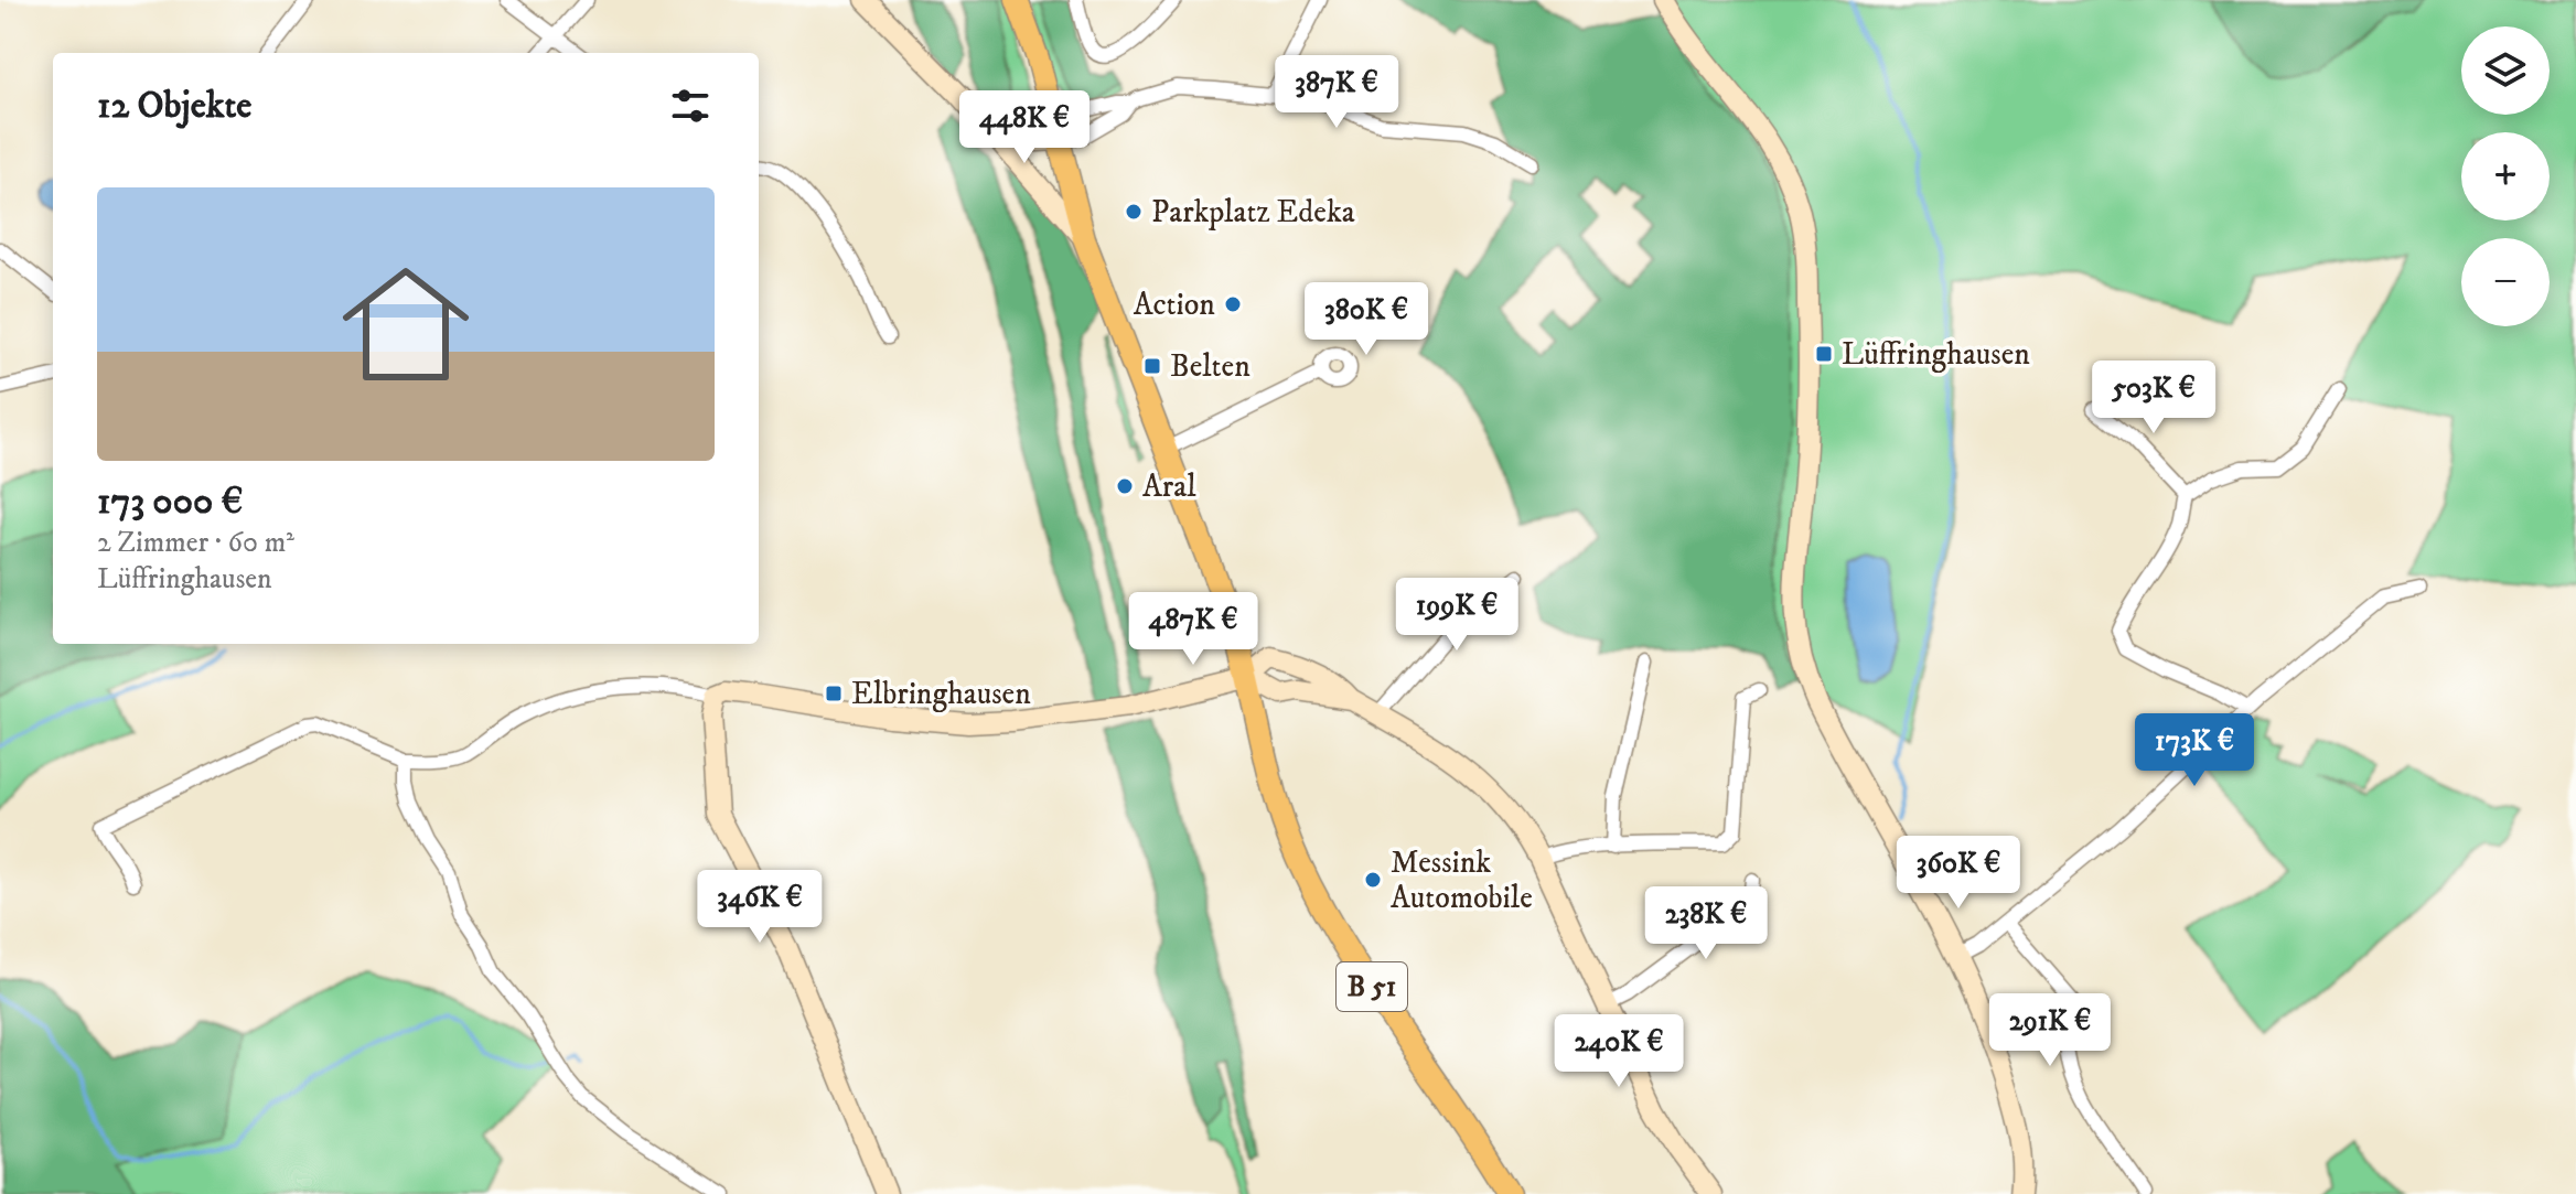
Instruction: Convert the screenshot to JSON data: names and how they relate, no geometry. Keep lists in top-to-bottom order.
{
  "streets": {
    "main road": ["B 51"]
  },
  "places": {
    "other": [
      "Parkplatz Edeka",
      "Action",
      "Aral",
      "Messink Automobile"
    ],
    "transit": ["Lüffringhausen", "Belten", "Elbringhausen"]
  },
  "page": {
    "map_buttons": ["+", "−"],
    "heading": "12 Objekte",
    "price": [
      "387K €",
      "448K €",
      "380K €",
      "503K €",
      "199K €",
      "487K €",
      "173K €",
      "360K €",
      "346K €",
      "238K €",
      "291K €",
      "240K €"
    ],
    "list": [
      {
        "name": "173 000 €",
        "note": "2 Zimmer · 60 m² · Lüffringhausen"
      }
    ]
  }
}
